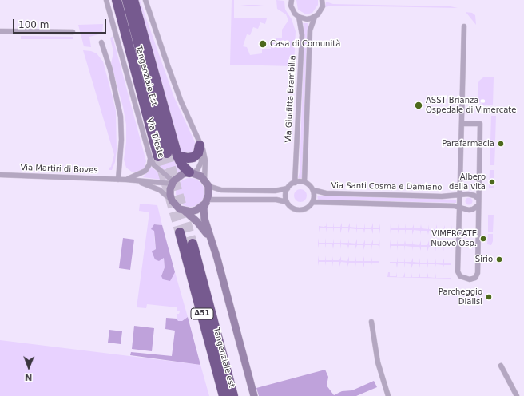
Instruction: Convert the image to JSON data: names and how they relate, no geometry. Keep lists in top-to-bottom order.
{
  "streets": {
    "highway": ["Tangenziale Est", "A51", "Tangenziale est"],
    "street": [
      "Via Giuditta Brambilla",
      "Via Trieste",
      "Via Martiri di Boves",
      "Via Santi Cosma e Damiano"
    ]
  },
  "crossings": [
    ["Tangenziale Est", "Via Trieste"],
    ["Tangenziale Est", "Via Martiri di Boves"],
    ["Via Giuditta Brambilla", "Via Santi Cosma e Damiano"],
    ["Via Trieste", "Via Martiri di Boves"],
    ["Via Trieste", "Via Santi Cosma e Damiano"],
    ["Via Martiri di Boves", "Via Santi Cosma e Damiano"]
  ],
  "places": [
    "Casa di Comunità",
    "ASST Brianza - Ospedale di Vimercate",
    "Parafarmacia",
    "Albero della vita",
    "VIMERCATE Nuovo Osp.",
    "Sirio",
    "Parcheggio Dialisi"
  ],
  "scale_bar": "100 m",
  "north": "bottom"
}
